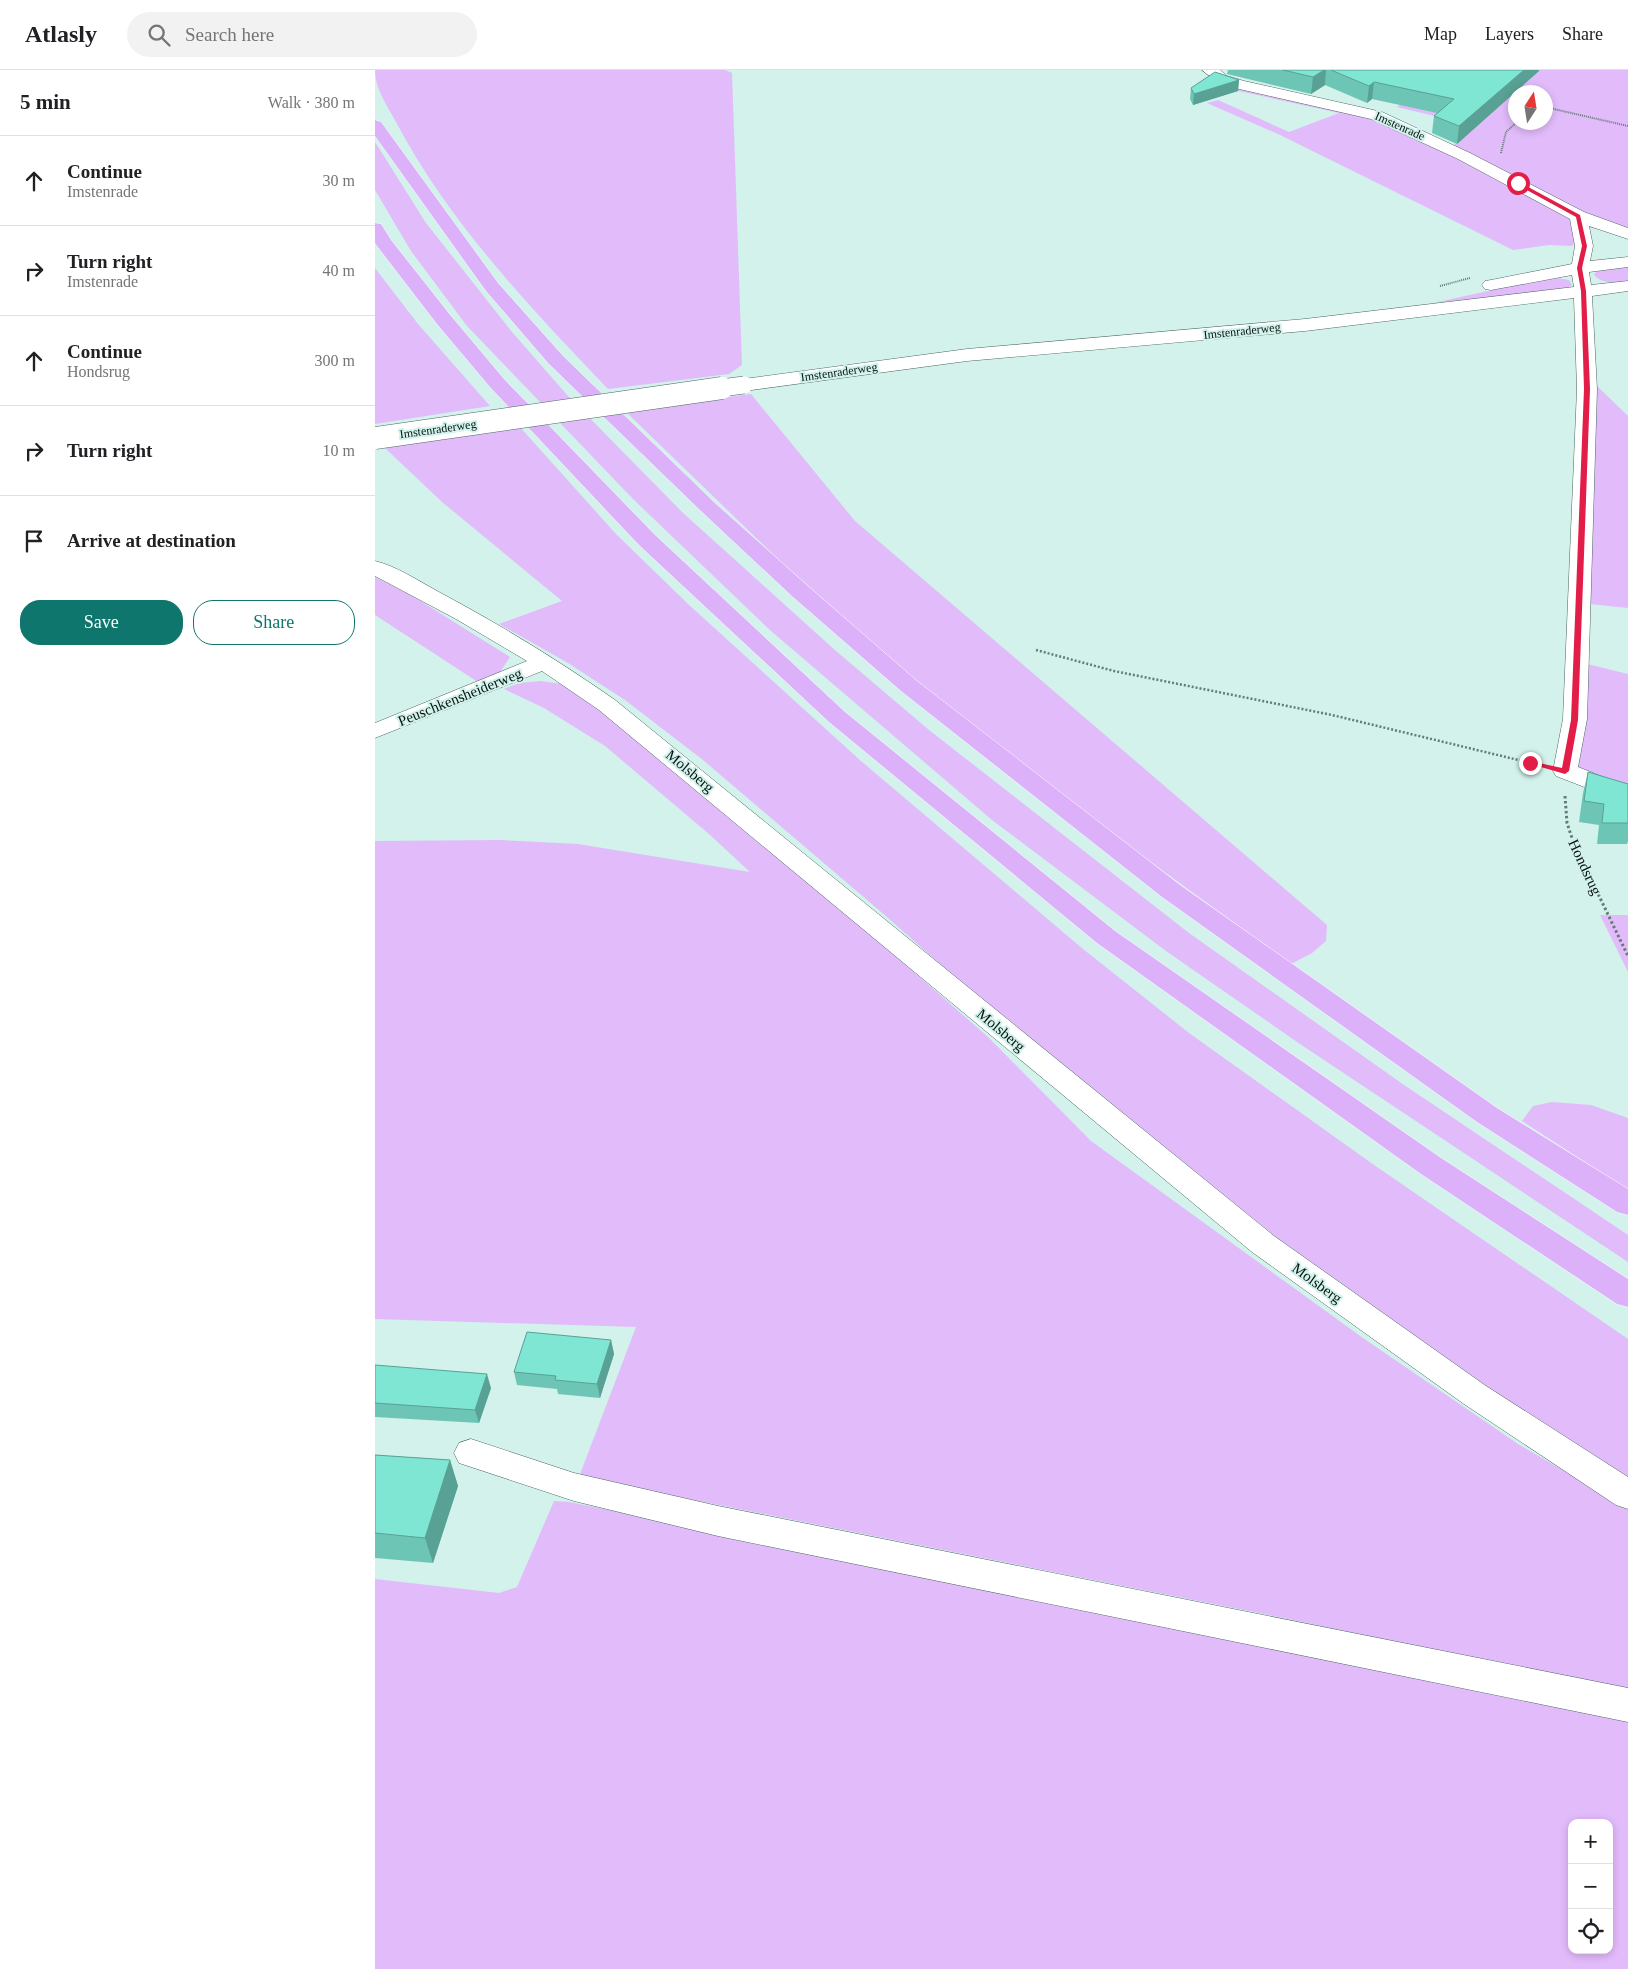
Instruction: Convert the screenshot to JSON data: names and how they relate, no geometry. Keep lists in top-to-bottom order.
{
  "streets": {
    "street": [
      "Imstenrade",
      "Imstenraderweg",
      "Peuschkensheiderweg",
      "Molsberg"
    ],
    "path": ["Hondsrug"]
  },
  "crossings": [
    ["Peuschkensheiderweg", "Molsberg"]
  ],
  "north": "top",
  "page": {
    "header": "Atlasly",
    "search": "Search here",
    "nav": ["Map", "Layers", "Share"],
    "heading": ["5 min", "Walk · 380 m"],
    "list": [
      ["Continue", "Imstenrade", "30 m"],
      ["Turn right", "Imstenrade", "40 m"],
      ["Continue", "Hondsrug", "300 m"],
      ["Turn right", "10 m"],
      "Arrive at destination"
    ],
    "buttons": ["Save", "Share"],
    "map_buttons": ["+", "−"]
  }
}
